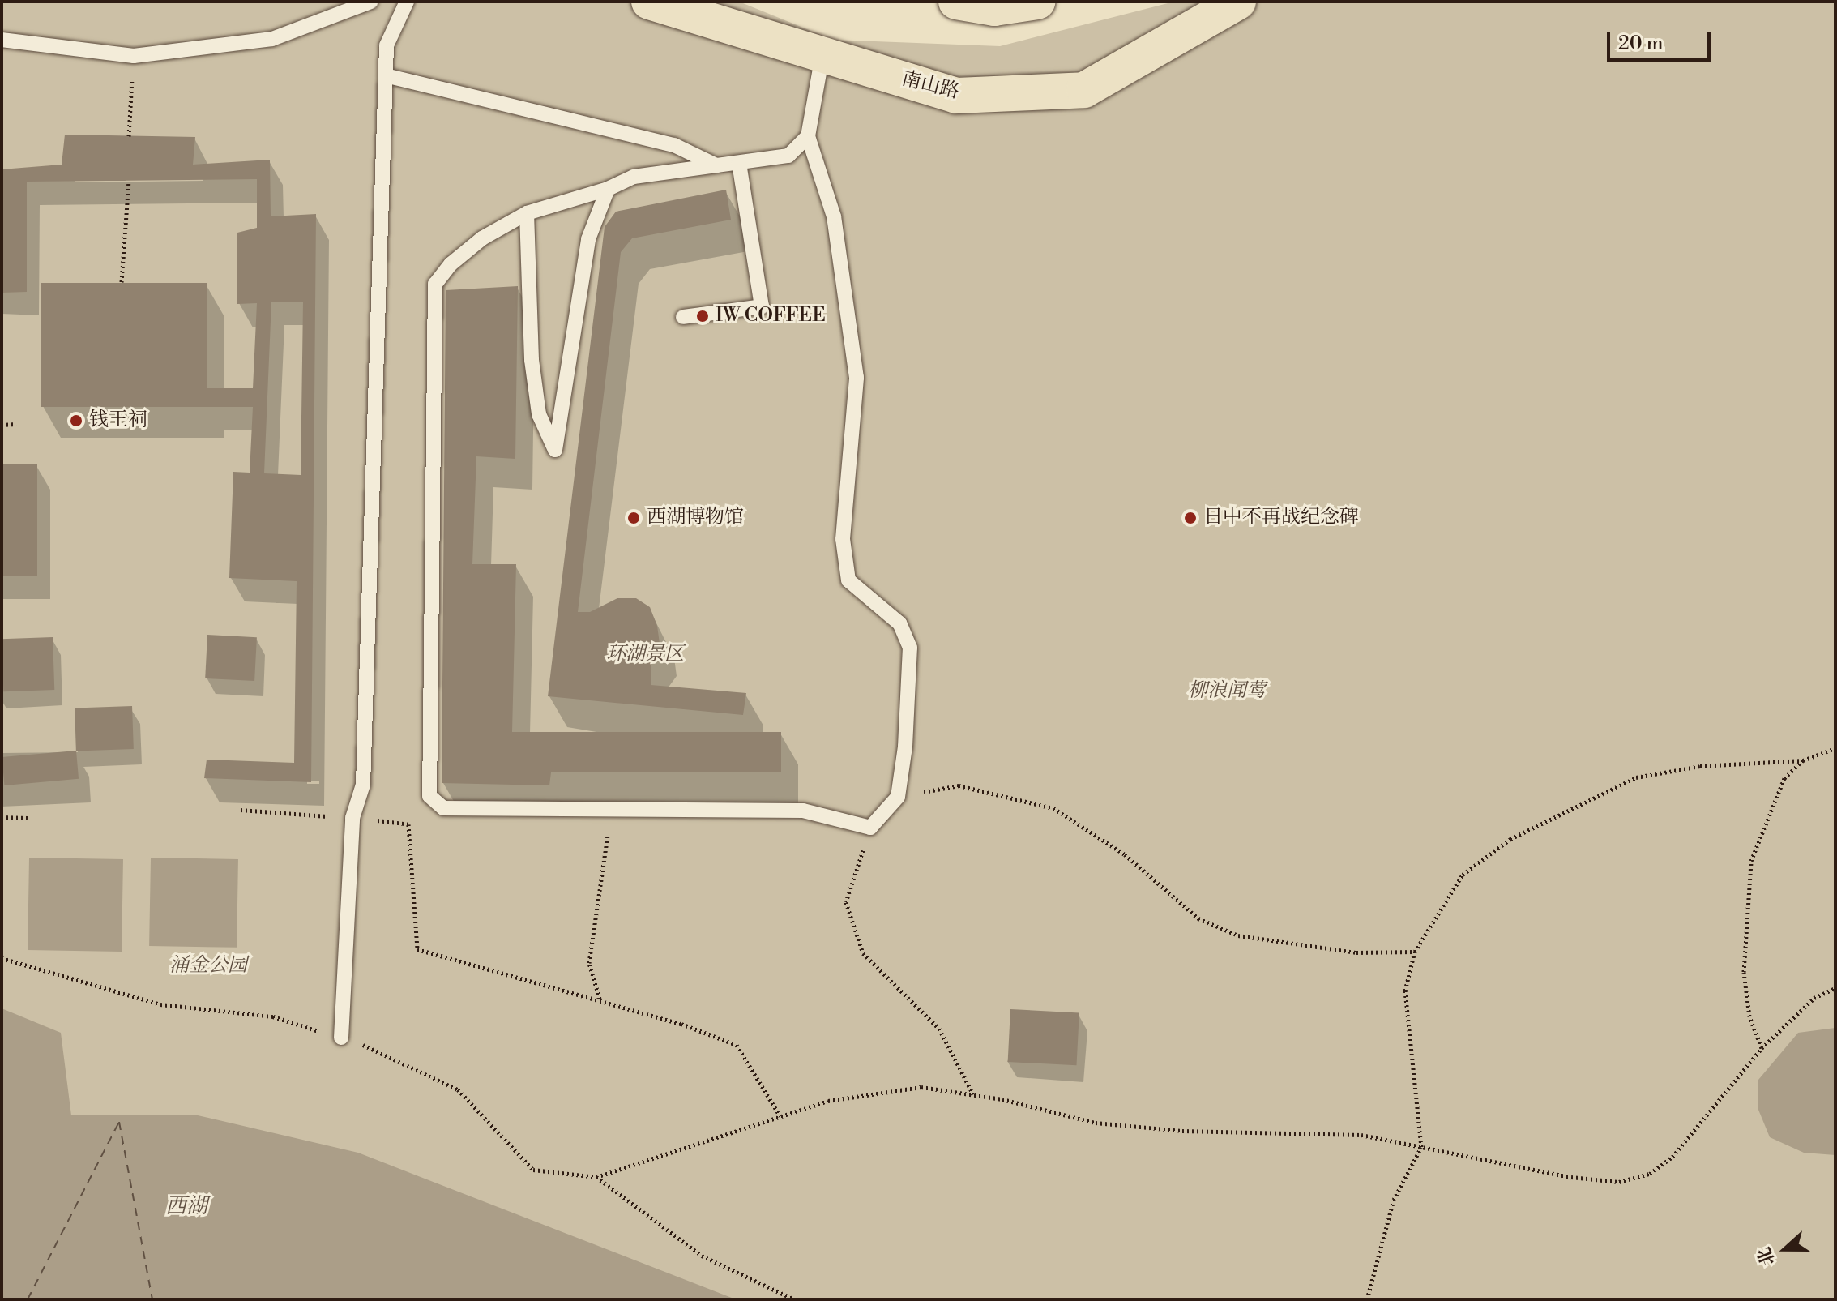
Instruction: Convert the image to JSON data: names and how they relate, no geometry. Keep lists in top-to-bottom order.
{
  "streets": {
    "main road": ["南山路"]
  },
  "water": ["西湖"],
  "parks": ["环湖景区", "柳浪闻莺", "涌金公园"],
  "places": [
    "IW COFFEE",
    "钱王祠",
    "西湖博物馆",
    "日中不再战纪念碑"
  ],
  "scale_bar": "20 m",
  "north": "left"
}
